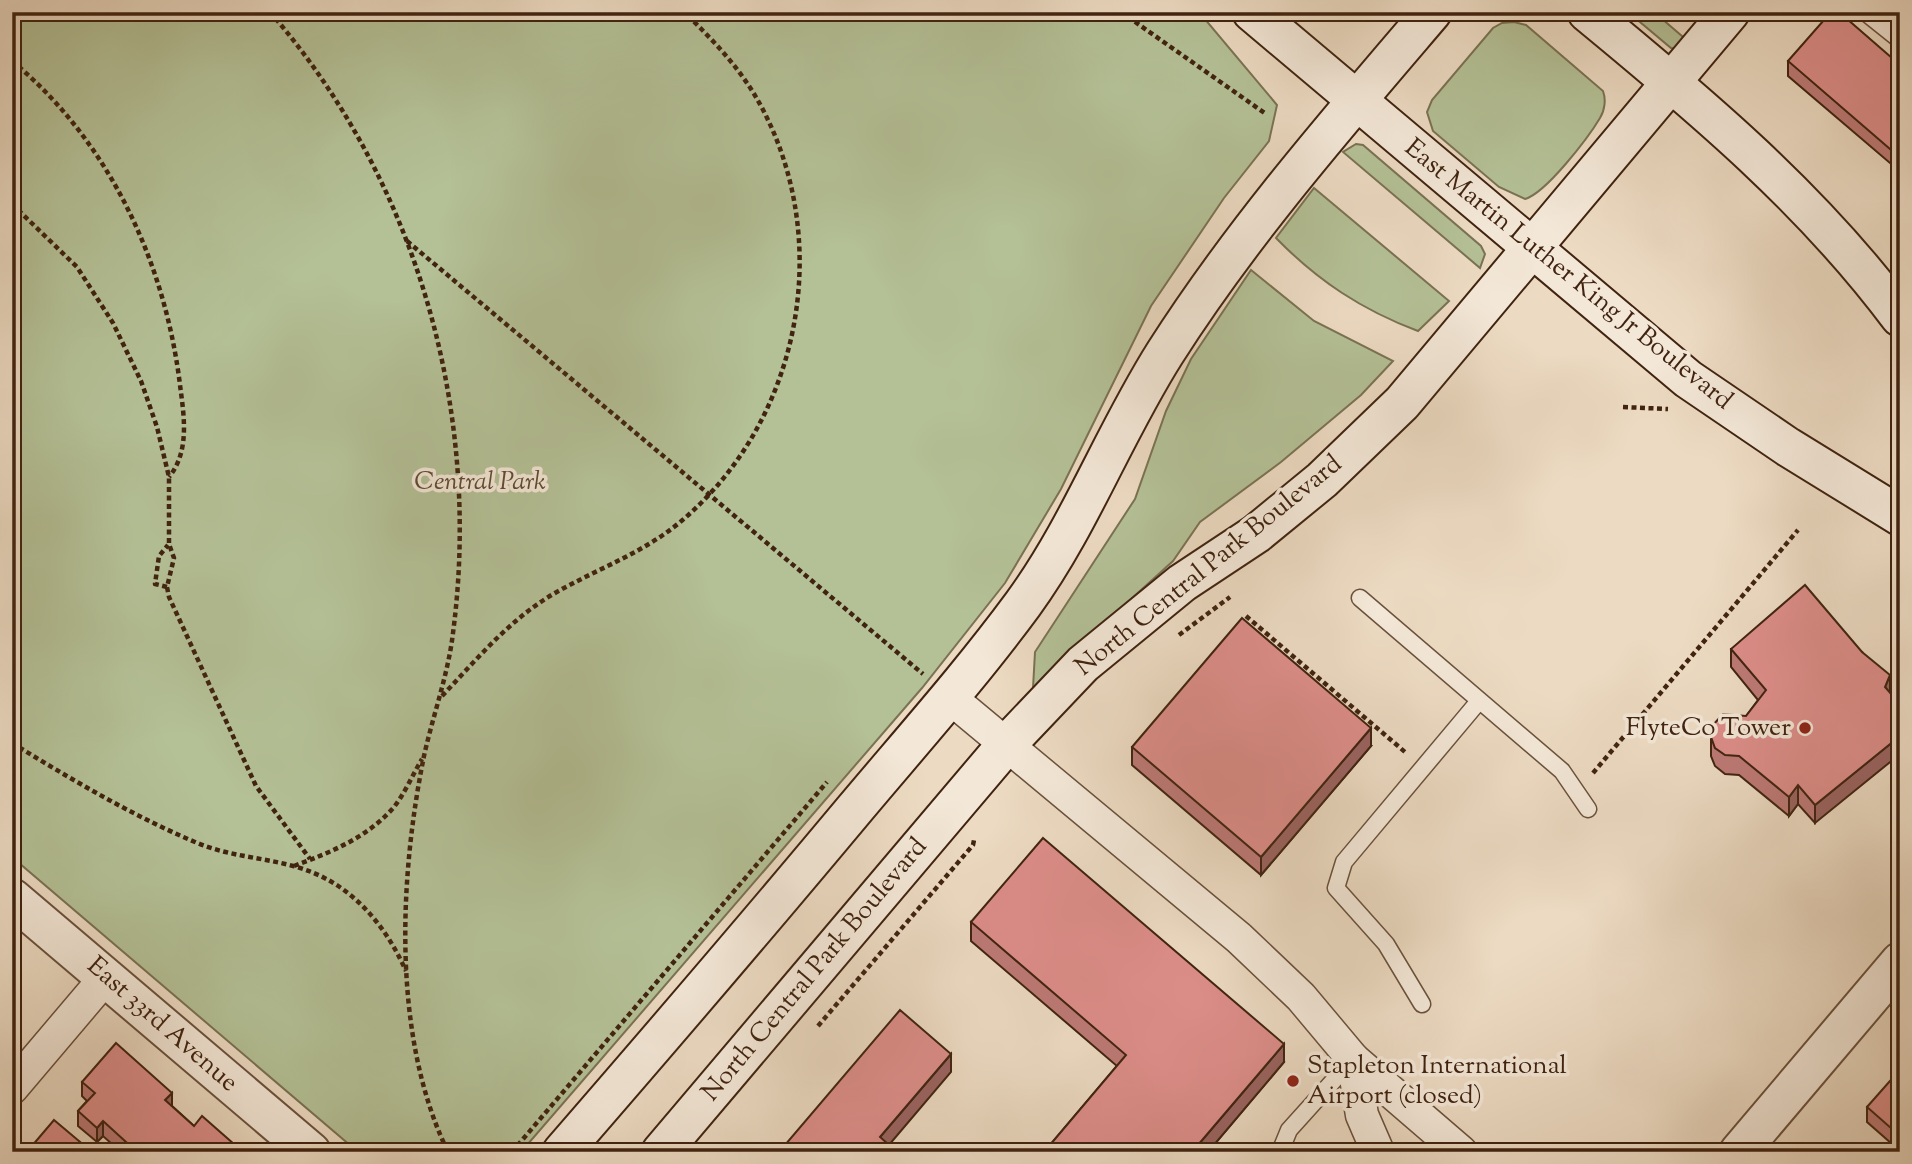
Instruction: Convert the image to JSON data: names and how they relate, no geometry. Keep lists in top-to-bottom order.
{
  "streets": {
    "main road": ["East Martin Luther King Jr Boulevard", "North Central Park Boulevard", "East 33rd Avenue"]
  },
  "crossings": [
    ["East Martin Luther King Jr Boulevard", "North Central Park Boulevard"]
  ],
  "parks": ["Central Park"],
  "places": ["FlyteCo Tower", "Stapleton International Airport (closed)"]
}
